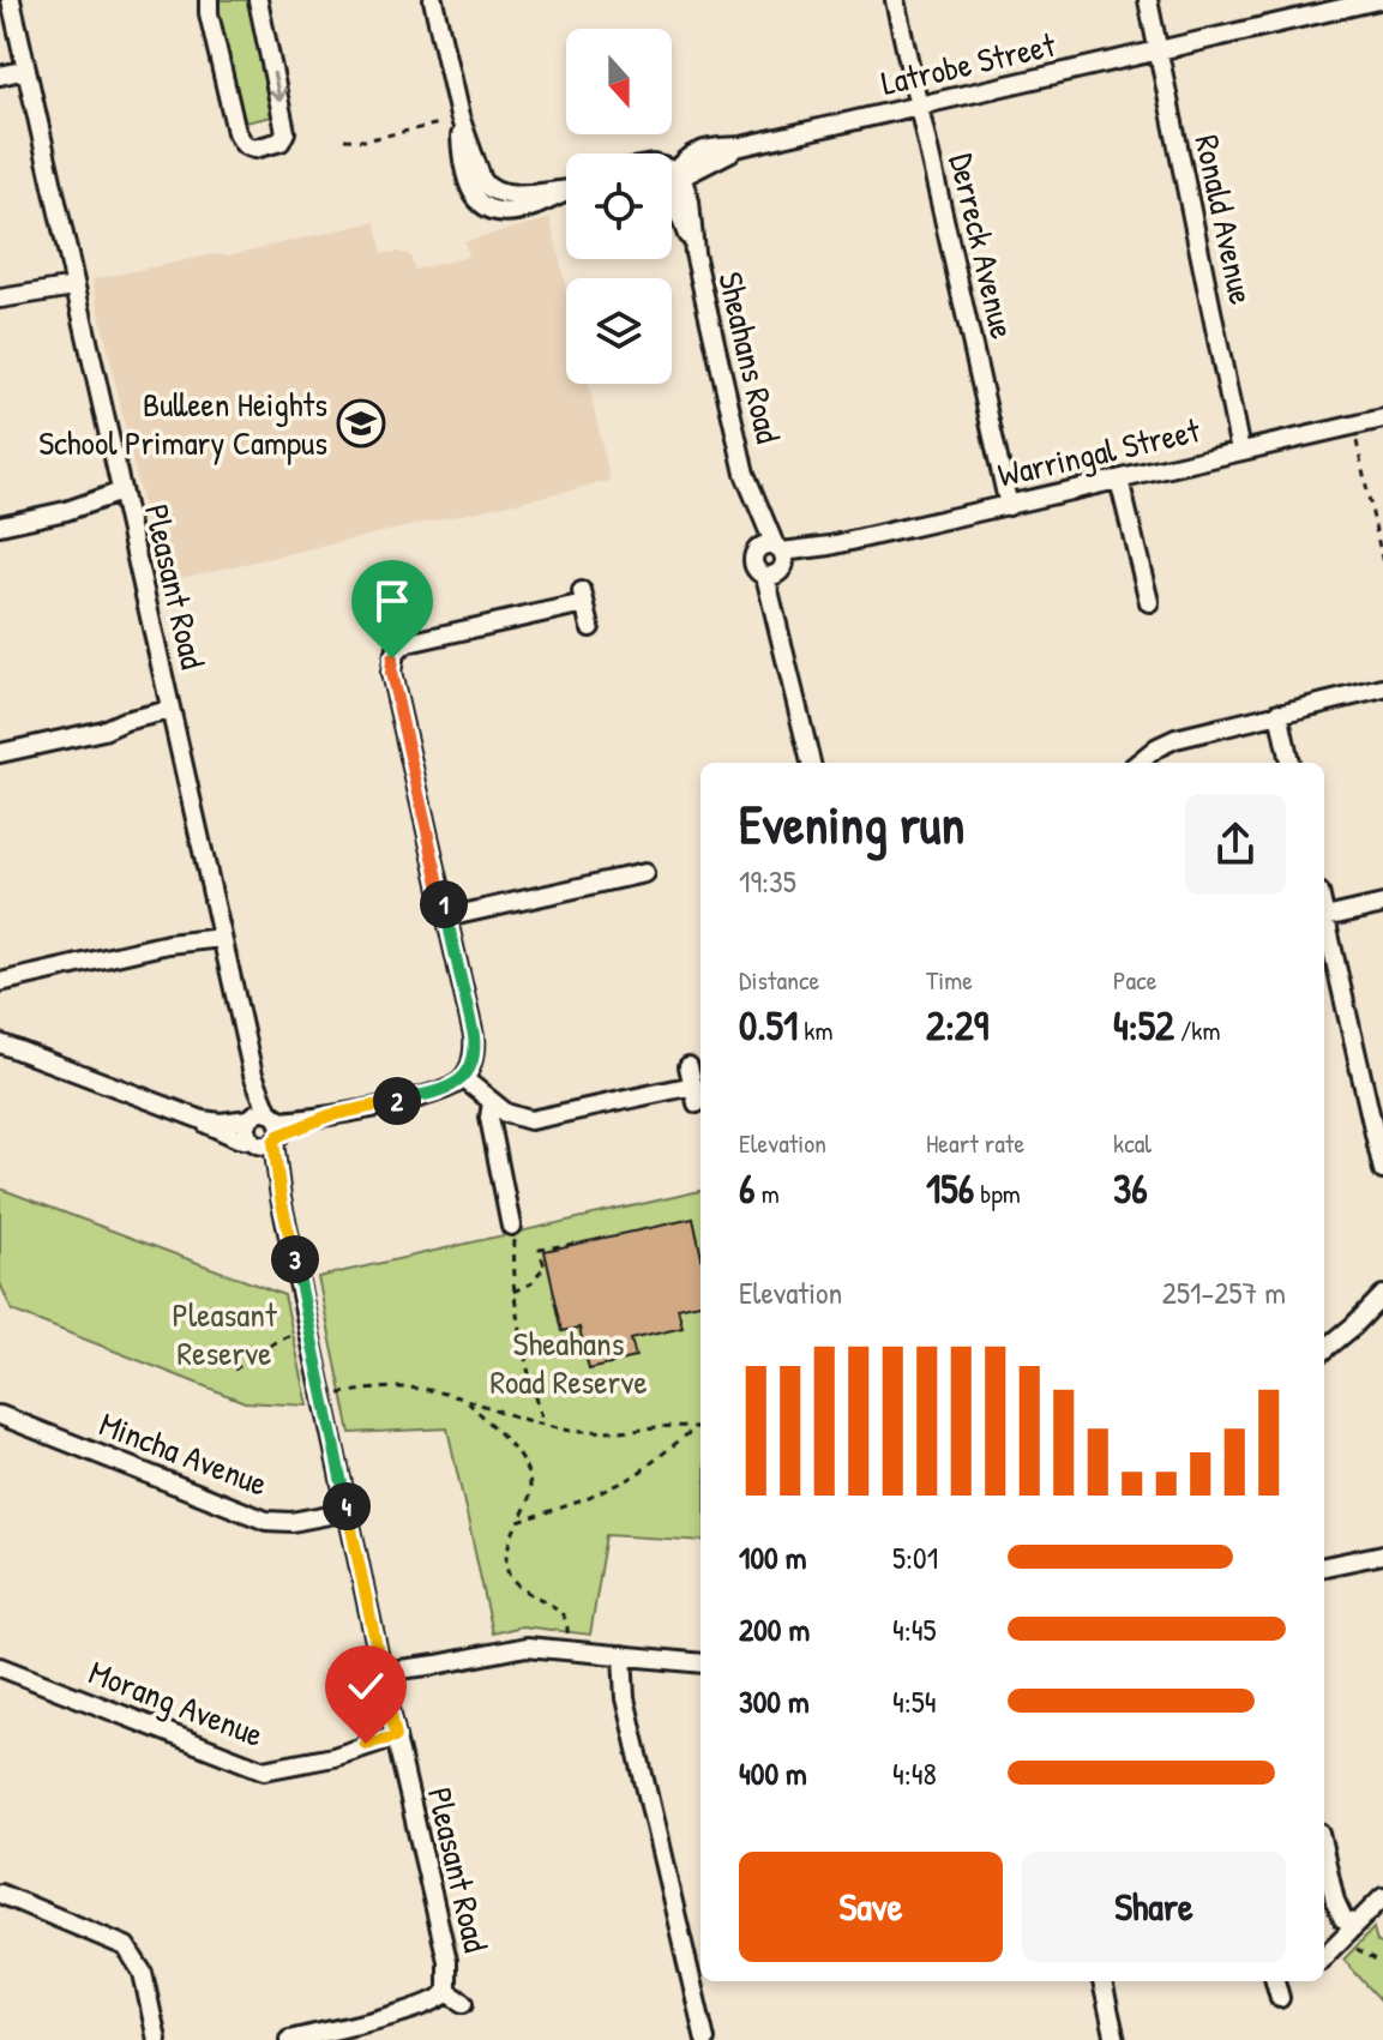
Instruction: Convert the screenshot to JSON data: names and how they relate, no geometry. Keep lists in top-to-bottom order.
{
  "streets": {
    "street": [
      "Latrobe Street",
      "Ronald Avenue",
      "Derreck Avenue",
      "Sheahans Road",
      "Warringal Street",
      "Pleasant Road",
      "Mincha Avenue",
      "Morang Avenue"
    ]
  },
  "crossings": [
    ["Latrobe Street", "Ronald Avenue"],
    ["Latrobe Street", "Derreck Avenue"],
    ["Ronald Avenue", "Warringal Street"],
    ["Derreck Avenue", "Warringal Street"],
    ["Sheahans Road", "Warringal Street"],
    ["Pleasant Road", "Mincha Avenue"],
    ["Pleasant Road", "Morang Avenue"]
  ],
  "parks": ["Pleasant Reserve", "Sheahans Road Reserve"],
  "places": {
    "school or university": ["Bulleen Heights School Primary Campus"]
  },
  "north": "bottom",
  "page": {
    "heading": ["Evening run", "19:35"],
    "pins": [
      "1",
      "2",
      "3",
      "4"
    ],
    "stats": [
      ["Distance", "0.51 km"],
      ["Time", "2:29"],
      ["Pace", "4:52 /km"],
      ["Elevation", "6 m"],
      ["Heart rate", "156 bpm"],
      ["kcal", "36"]
    ],
    "chart": ["Elevation", "251–257 m"],
    "list": [
      {
        "name": "100 m",
        "note": "5:01"
      },
      {
        "name": "200 m",
        "note": "4:45"
      },
      {
        "name": "300 m",
        "note": "4:54"
      },
      {
        "name": "400 m",
        "note": "4:48"
      }
    ],
    "buttons": ["Save", "Share"]
  }
}
